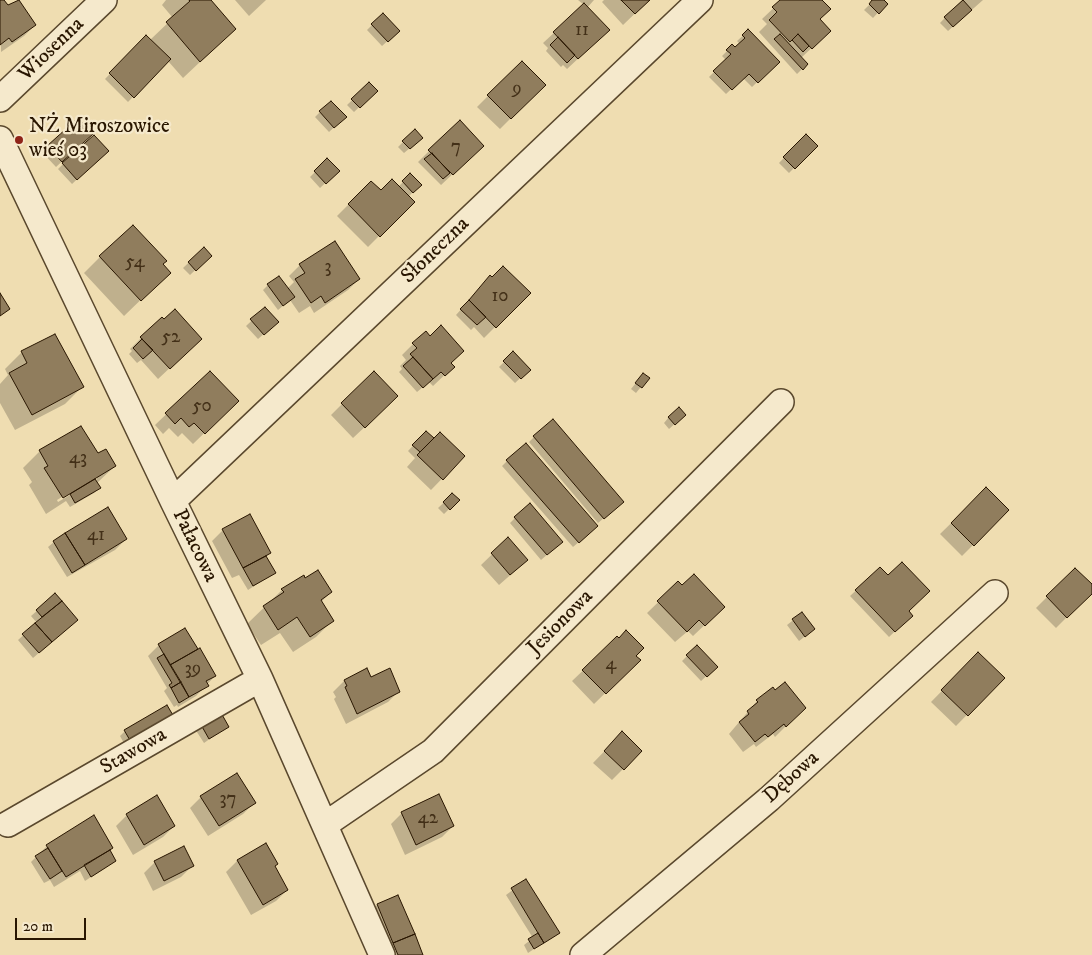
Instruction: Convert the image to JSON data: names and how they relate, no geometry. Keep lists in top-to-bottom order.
{
  "streets": {
    "street": [
      "Wiosenna",
      "Słoneczna",
      "Pałacowa",
      "Jesionowa",
      "Stawowa",
      "Dębowa"
    ]
  },
  "crossings": [
    ["Słoneczna", "Pałacowa"],
    ["Pałacowa", "Jesionowa"],
    ["Pałacowa", "Stawowa"]
  ],
  "places": ["NŻ Miroszowice wieś 03"],
  "house_numbers": [
    "11",
    "9",
    "7",
    "54",
    "3",
    "10",
    "52",
    "50",
    "43",
    "41",
    "4",
    "39",
    "37",
    "42"
  ],
  "scale_bar": "20 m"
}
